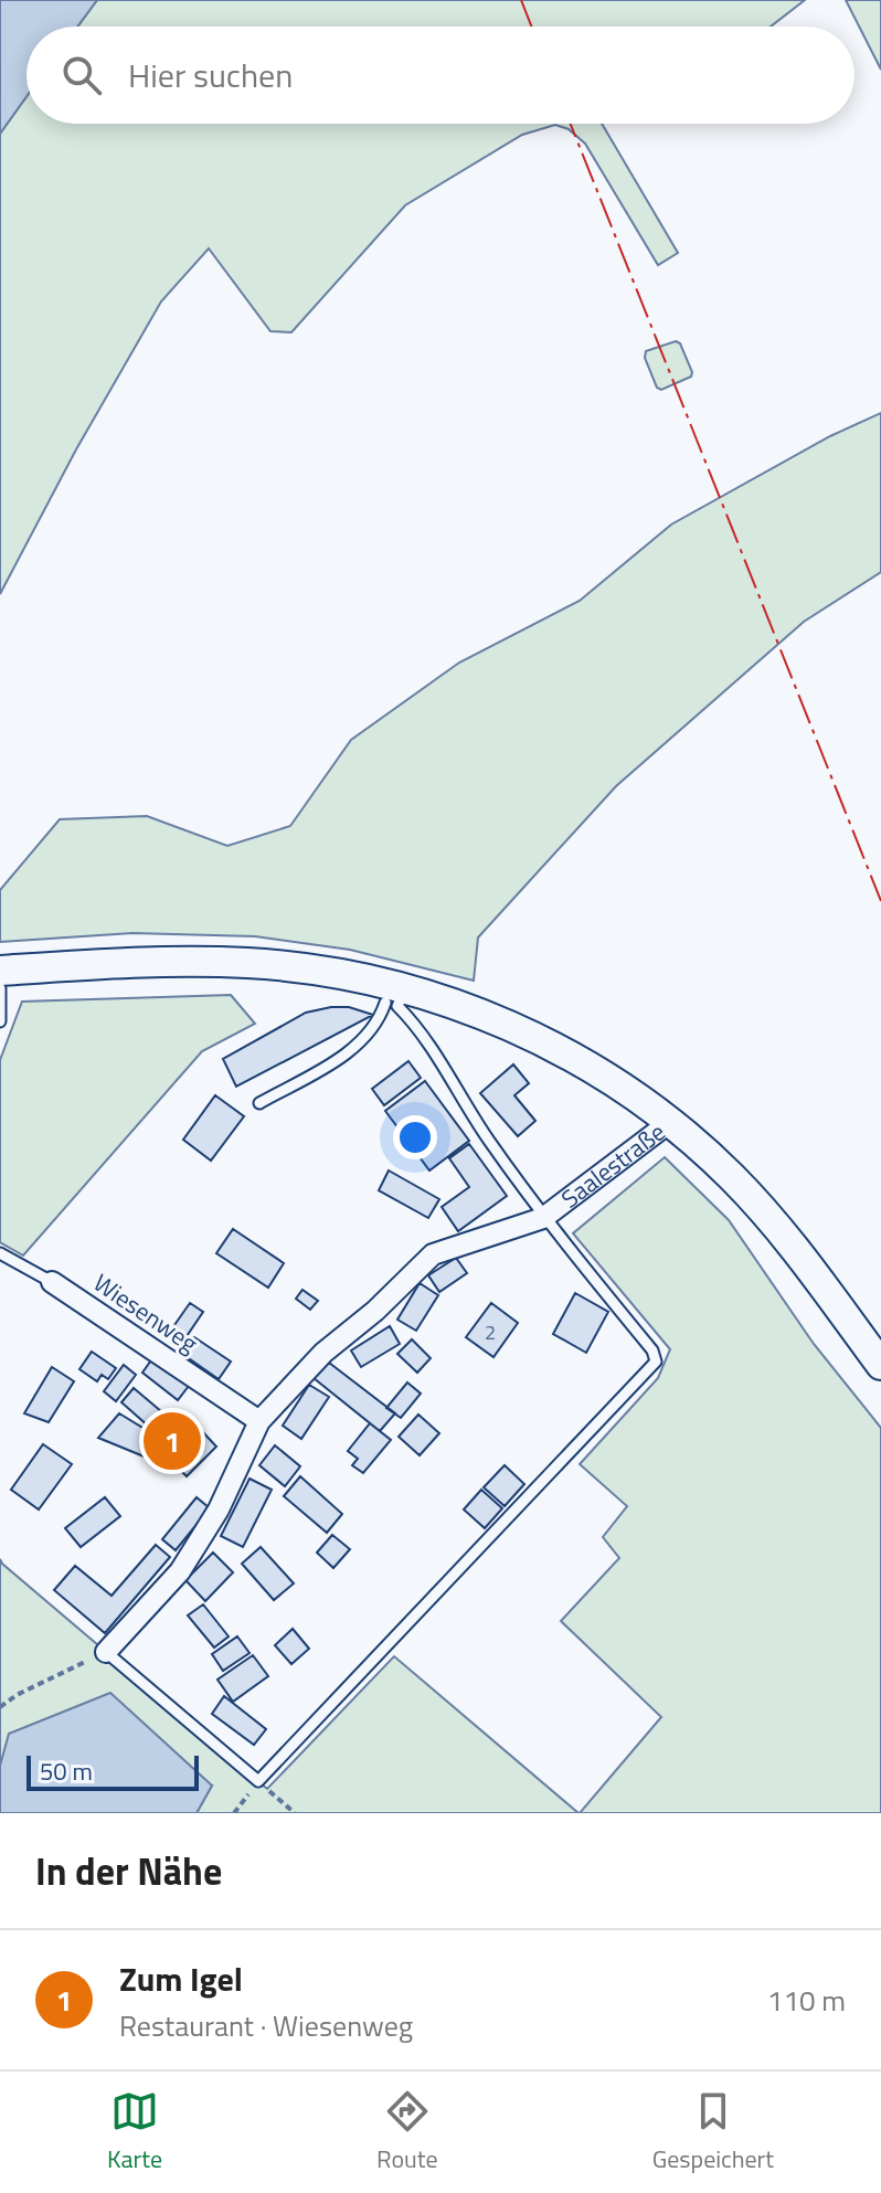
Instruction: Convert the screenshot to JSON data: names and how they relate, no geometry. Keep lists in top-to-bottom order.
{
  "streets": {
    "street": ["Saalestraße", "Wiesenweg"]
  },
  "crossings": [
    ["Saalestraße", "Wiesenweg"]
  ],
  "house_numbers": ["2"],
  "scale_bar": "50 m",
  "page": {
    "search": "Hier suchen",
    "pins": "1",
    "scale": "50 m",
    "heading": "In der Nähe",
    "list": [
      {
        "mark": "1",
        "name": "Zum Igel",
        "note": "Restaurant · Wiesenweg",
        "value": "110 m"
      }
    ],
    "nav": ["Karte", "Route", "Gespeichert"]
  }
}
